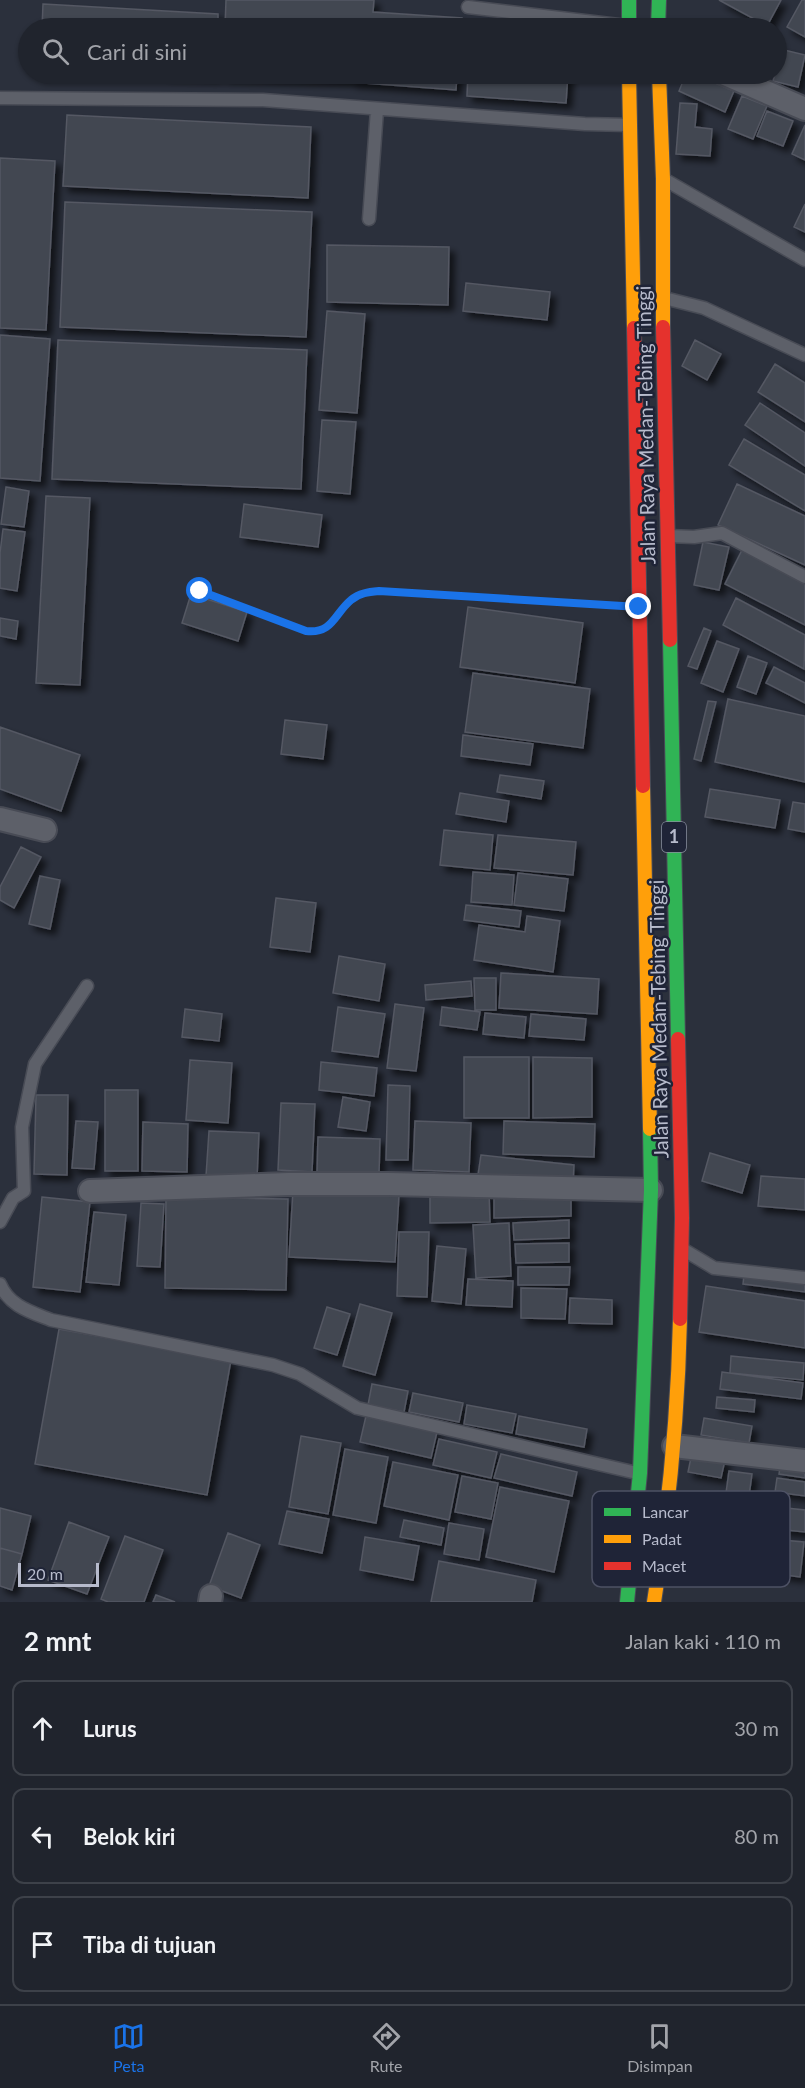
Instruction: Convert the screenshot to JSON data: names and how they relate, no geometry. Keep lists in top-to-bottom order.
{
  "streets": {
    "highway": ["Jalan Raya Medan-Tebing Tinggi", "1"]
  },
  "legend": ["Lancar", "Padat", "Macet"],
  "scale_bar": "20 m",
  "page": {
    "search": "Cari di sini",
    "scale": "20 m",
    "heading": ["2 mnt", "Jalan kaki · 110 m"],
    "list": [
      ["Lurus", "30 m"],
      ["Belok kiri", "80 m"],
      "Tiba di tujuan"
    ],
    "nav": ["Peta", "Rute", "Disimpan"]
  }
}
